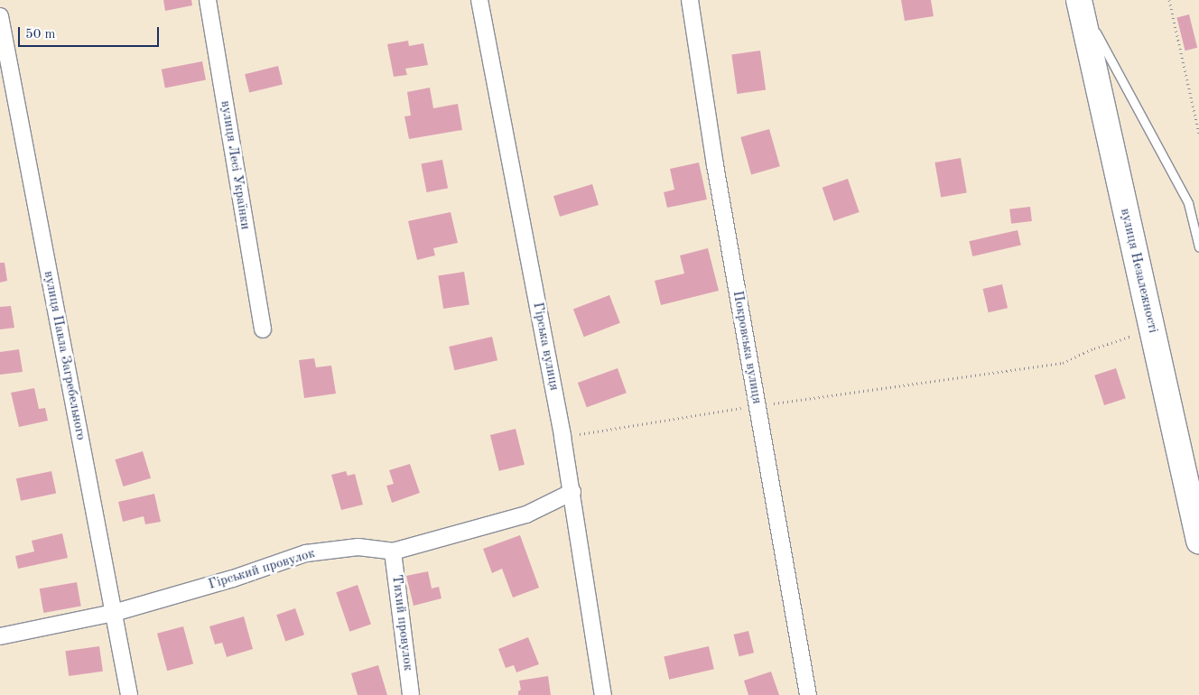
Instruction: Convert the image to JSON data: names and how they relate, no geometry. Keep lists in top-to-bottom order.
{
  "streets": {
    "main road": ["вулиця Незалежності"],
    "street": [
      "вулиця Лесі Українки",
      "Гірська вулиця",
      "Покровська вулиця",
      "вулиця Павла Загребельного",
      "Гірський провулок",
      "Тихий провулок"
    ]
  },
  "crossings": [
    ["Гірська вулиця", "Гірський провулок"],
    ["вулиця Павла Загребельного", "Гірський провулок"],
    ["Гірський провулок", "Тихий провулок"]
  ],
  "scale_bar": "50 m"
}
